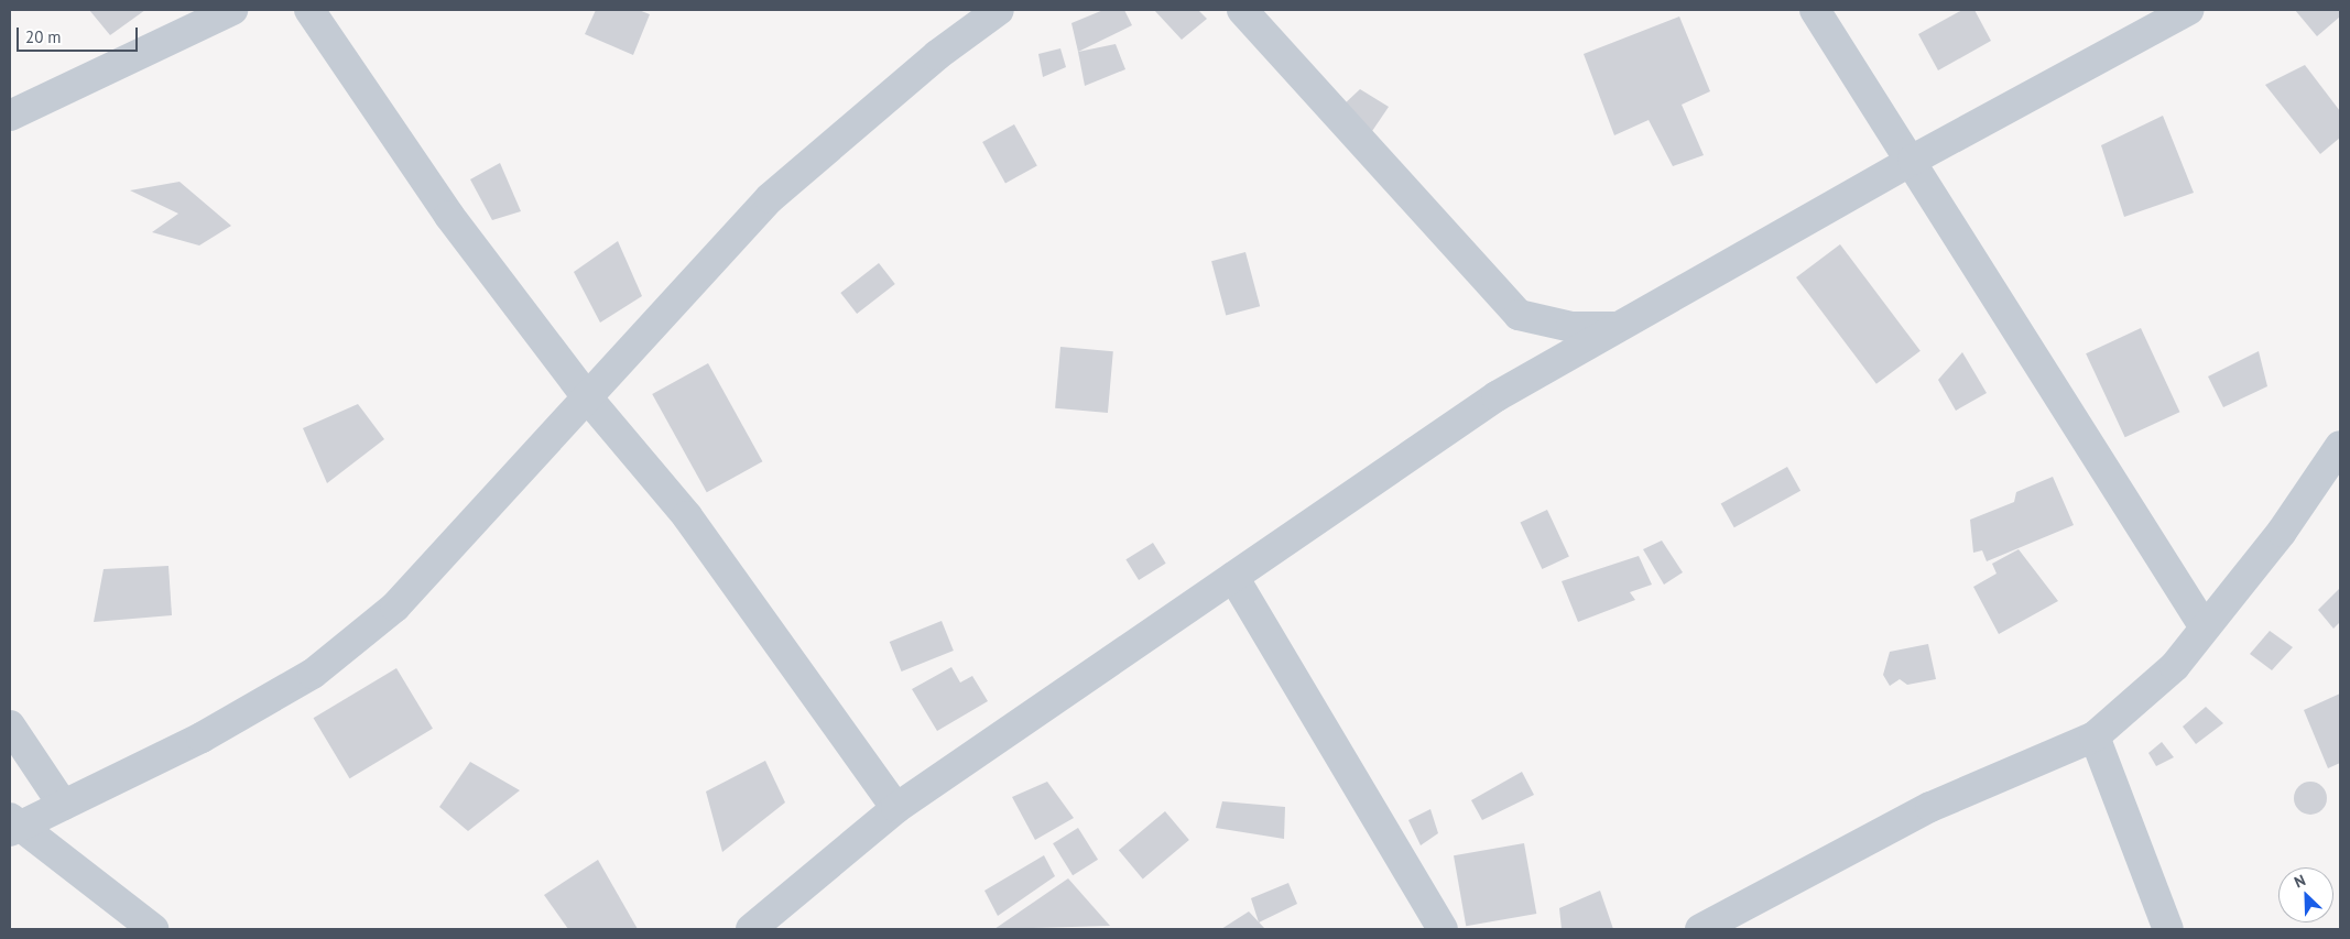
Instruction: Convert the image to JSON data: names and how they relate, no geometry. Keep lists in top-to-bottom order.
{
  "scale_bar": "20 m",
  "north": "top left"
}
